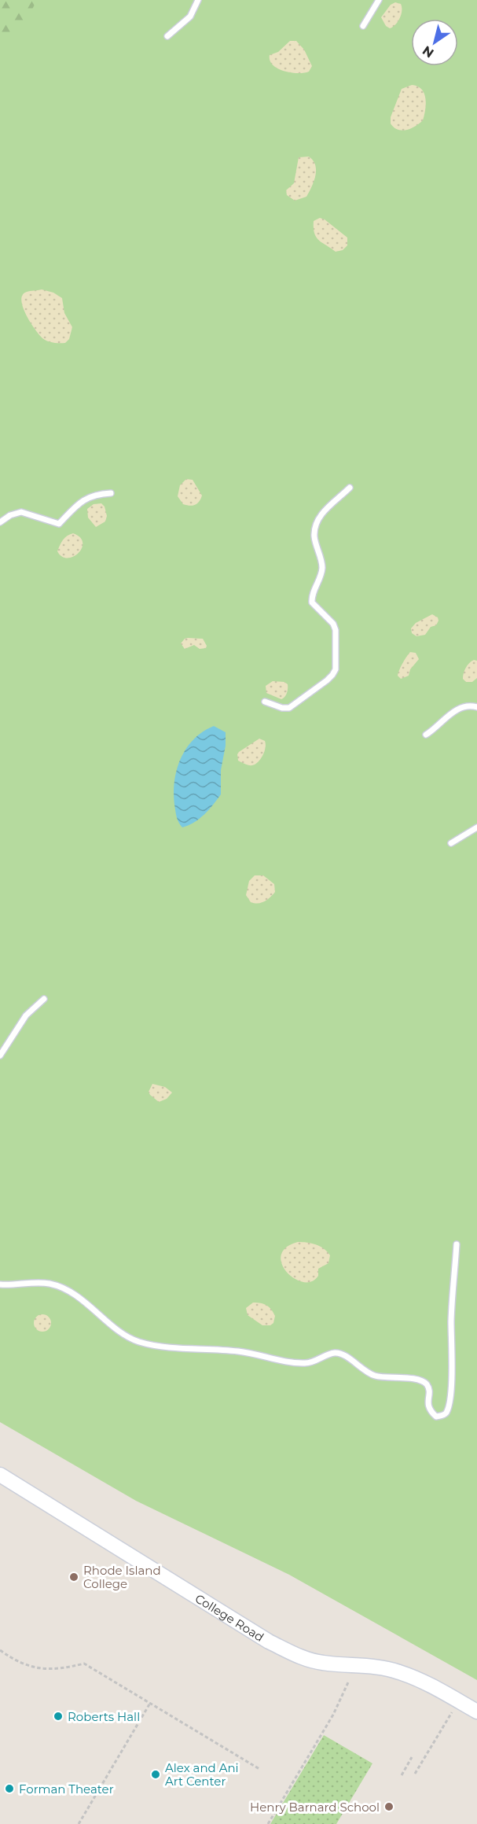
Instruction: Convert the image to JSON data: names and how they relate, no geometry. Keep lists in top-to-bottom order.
{
  "streets": {
    "street": ["College Road"]
  },
  "places": [
    "Rhode Island College",
    "Roberts Hall",
    "Alex and Ani Art Center",
    "Forman Theater",
    "Henry Barnard School"
  ],
  "north": "bottom left"
}
